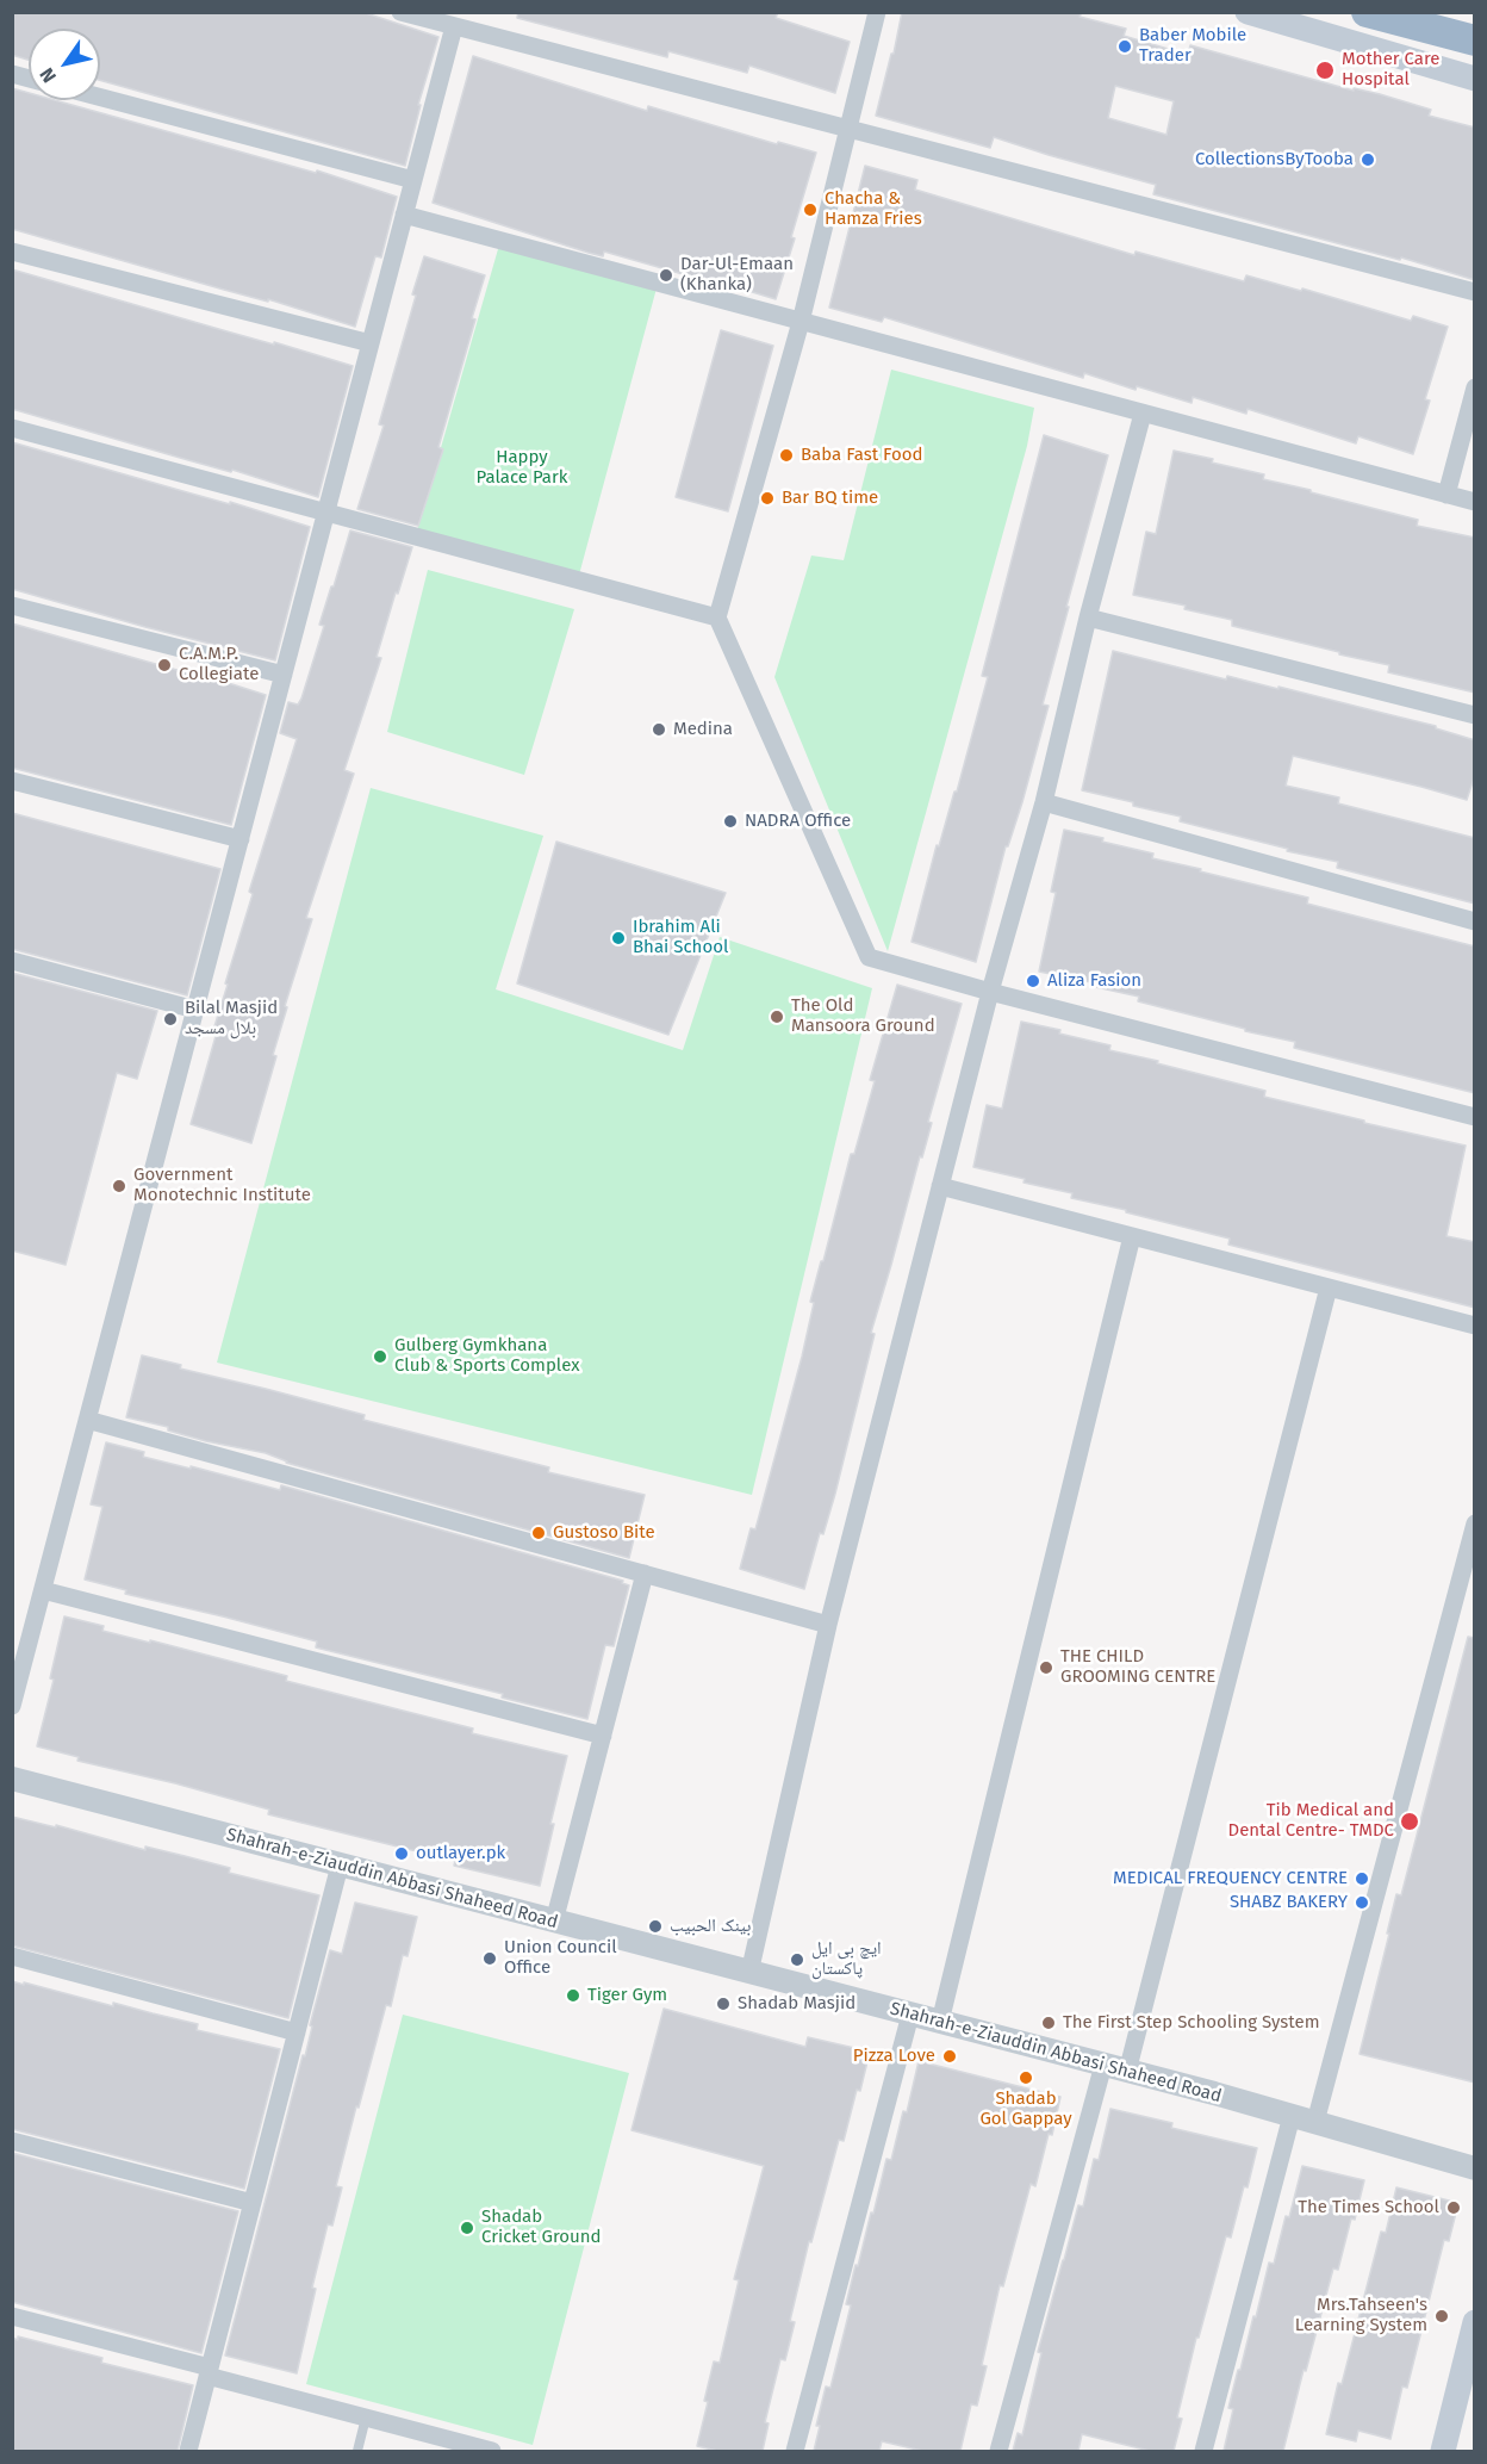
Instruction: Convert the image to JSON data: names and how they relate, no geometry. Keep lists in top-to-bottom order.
{
  "streets": {
    "street": ["Shahrah-e-Ziauddin Abbasi Shaheed Road"]
  },
  "parks": ["Happy Palace Park"],
  "places": [
    "Baber Mobile Trader",
    "Mother Care Hospital",
    "CollectionsByTooba",
    "Chacha & Hamza Fries",
    "Dar-Ul-Emaan (Khanka)",
    "Baba Fast Food",
    "Bar BQ time",
    "C.A.M.P. Collegiate",
    "Medina",
    "NADRA Office",
    "Ibrahim Ali Bhai School",
    "Aliza Fasion",
    "The Old Mansoora Ground",
    "Bilal Masjid بلال مسجد",
    "Government Monotechnic Institute",
    "Gulberg Gymkhana Club & Sports Complex",
    "Gustoso Bite",
    "THE CHILD GROOMING CENTRE",
    "Tib Medical and Dental Centre- TMDC",
    "outlayer.pk",
    "MEDICAL FREQUENCY CENTRE",
    "SHABZ BAKERY",
    "بينک الحبيب",
    "Union Council Office",
    "ایچ بی ایل پاکستان",
    "Tiger Gym",
    "Shadab Masjid",
    "The First Step Schooling System",
    "Pizza Love",
    "Shadab Gol Gappay",
    "The Times School",
    "Shadab Cricket Ground",
    "Mrs.Tahseen's Learning System"
  ],
  "north": "bottom left"
}
